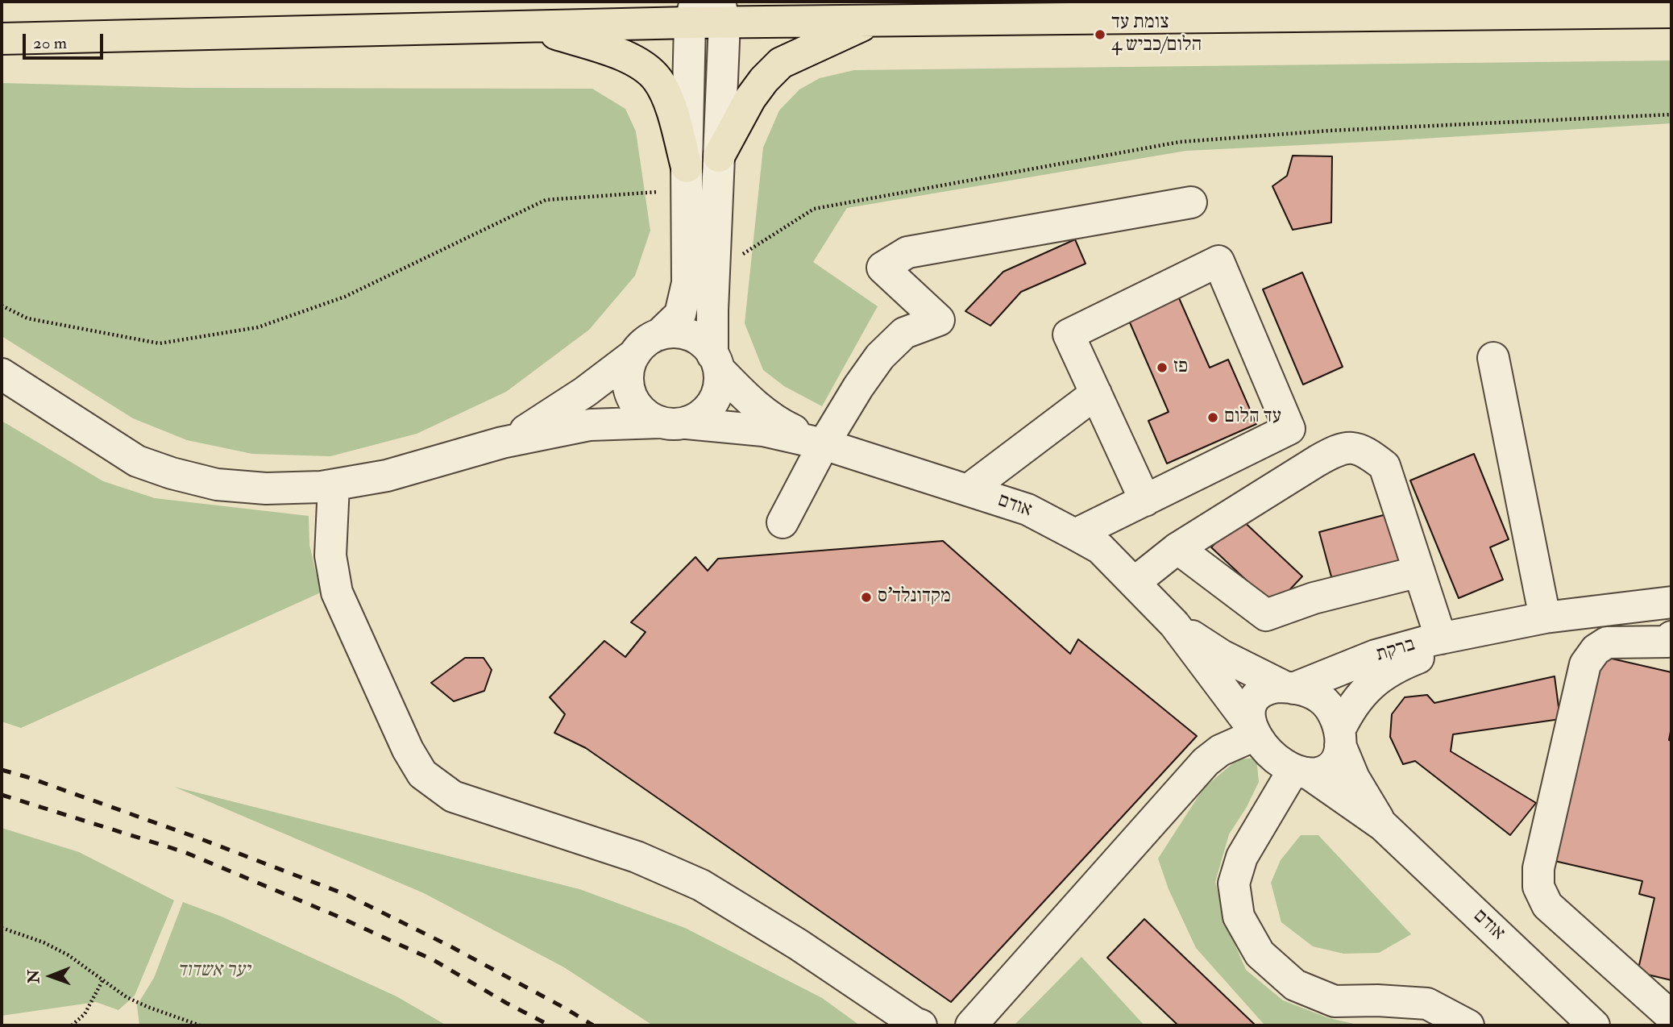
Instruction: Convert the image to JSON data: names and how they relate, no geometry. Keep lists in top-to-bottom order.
{
  "streets": {
    "street": ["אודם", "ברקת"]
  },
  "crossings": [
    ["אודם", "ברקת"]
  ],
  "parks": ["יער אשדוד"],
  "places": [
    "צומת עד הלום/כביש 4",
    "פז",
    "עד הלום",
    "מקדונלד'ס"
  ],
  "scale_bar": "20 m",
  "north": "left"
}
